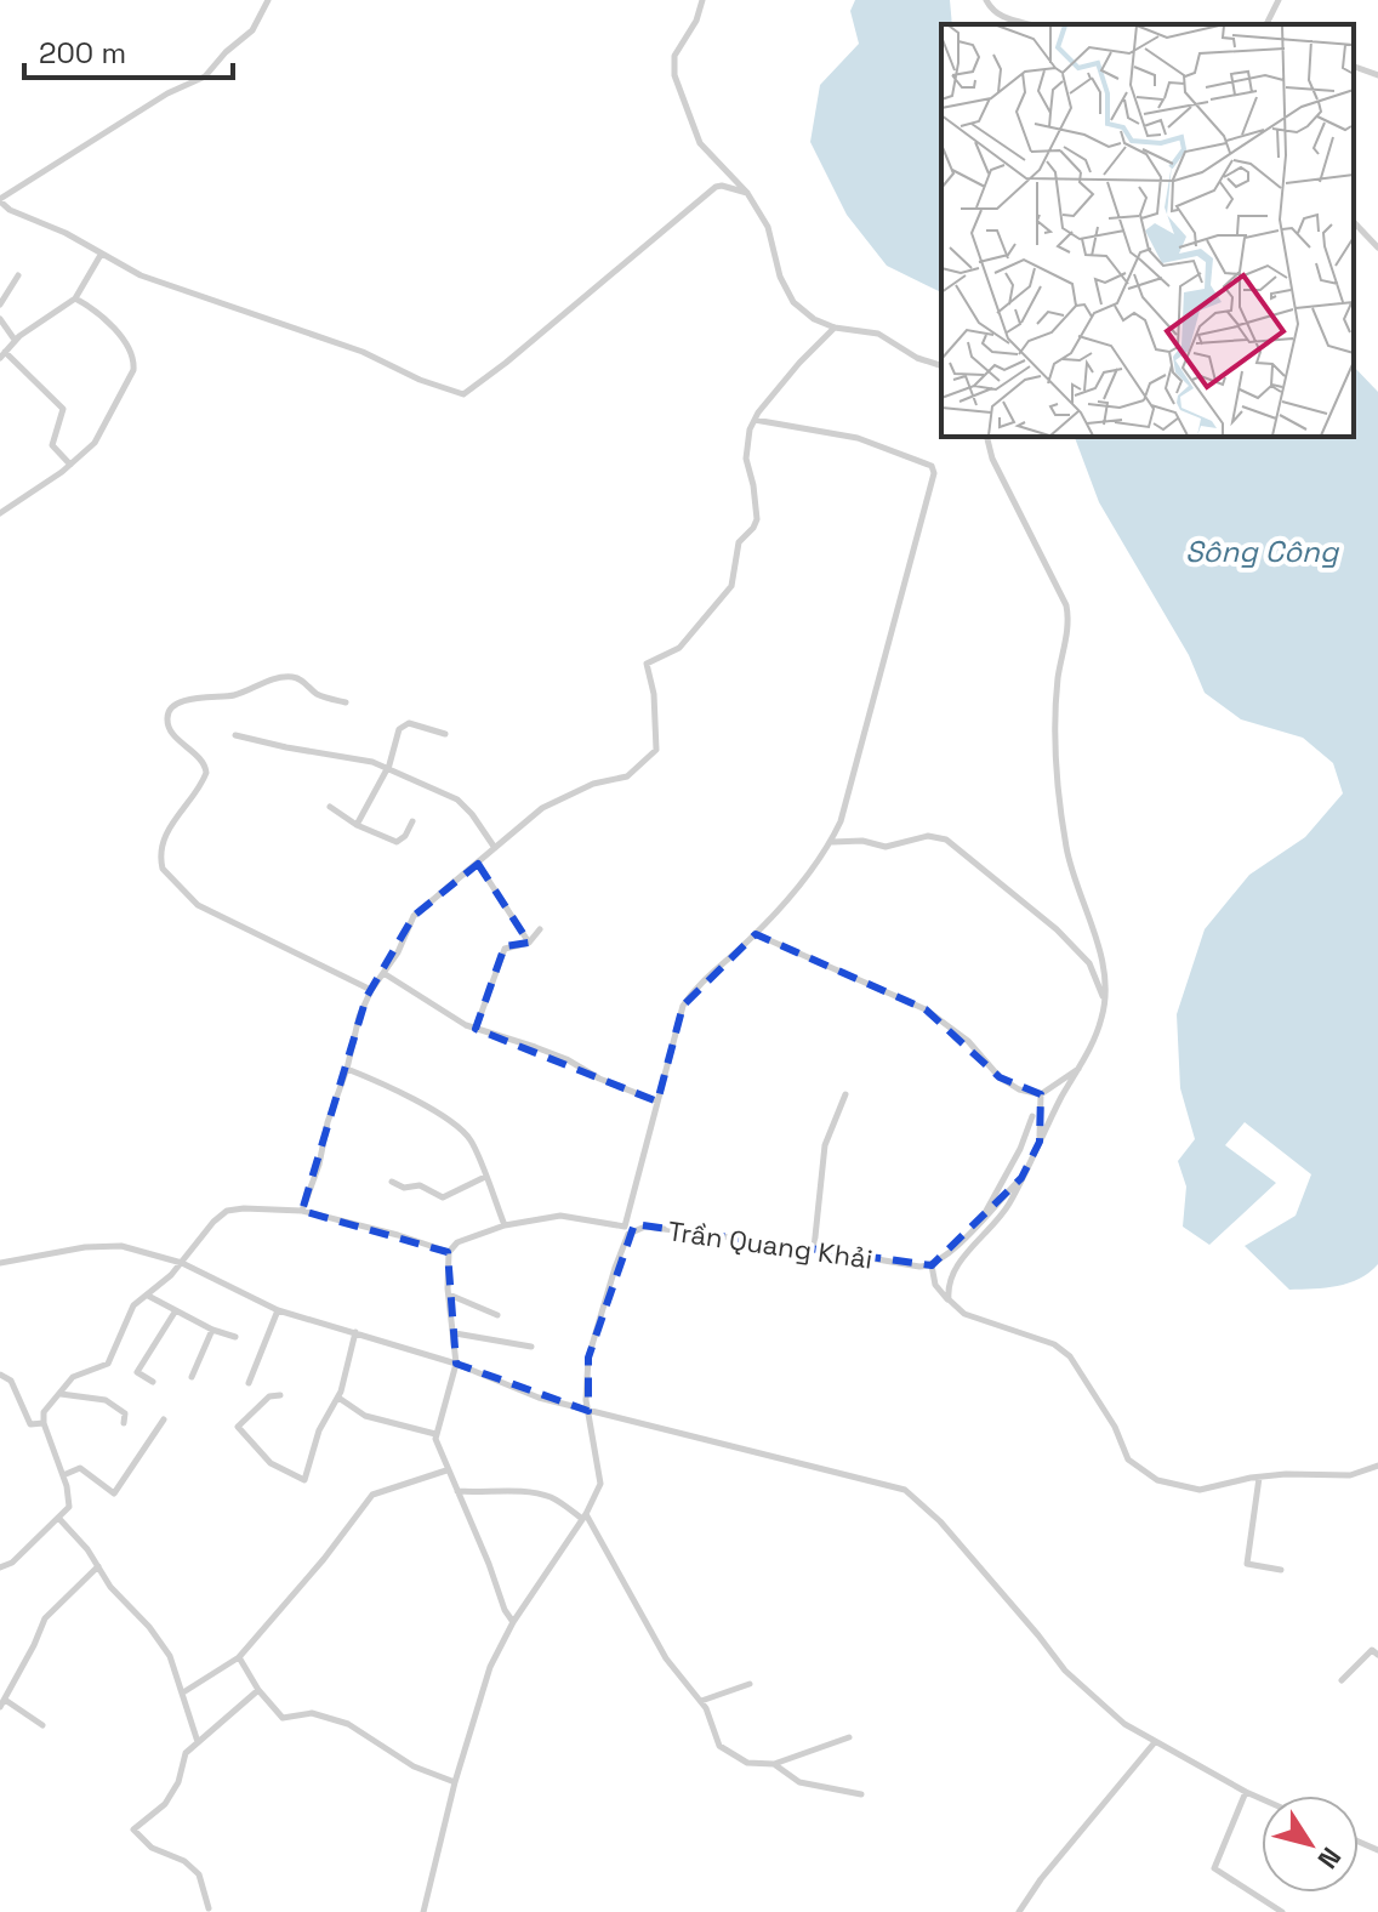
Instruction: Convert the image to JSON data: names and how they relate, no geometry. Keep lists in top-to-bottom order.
{
  "streets": {
    "street": ["Trần Quang Khải"]
  },
  "water": ["Sông Công"],
  "scale_bar": "200 m",
  "north": "bottom right"
}
